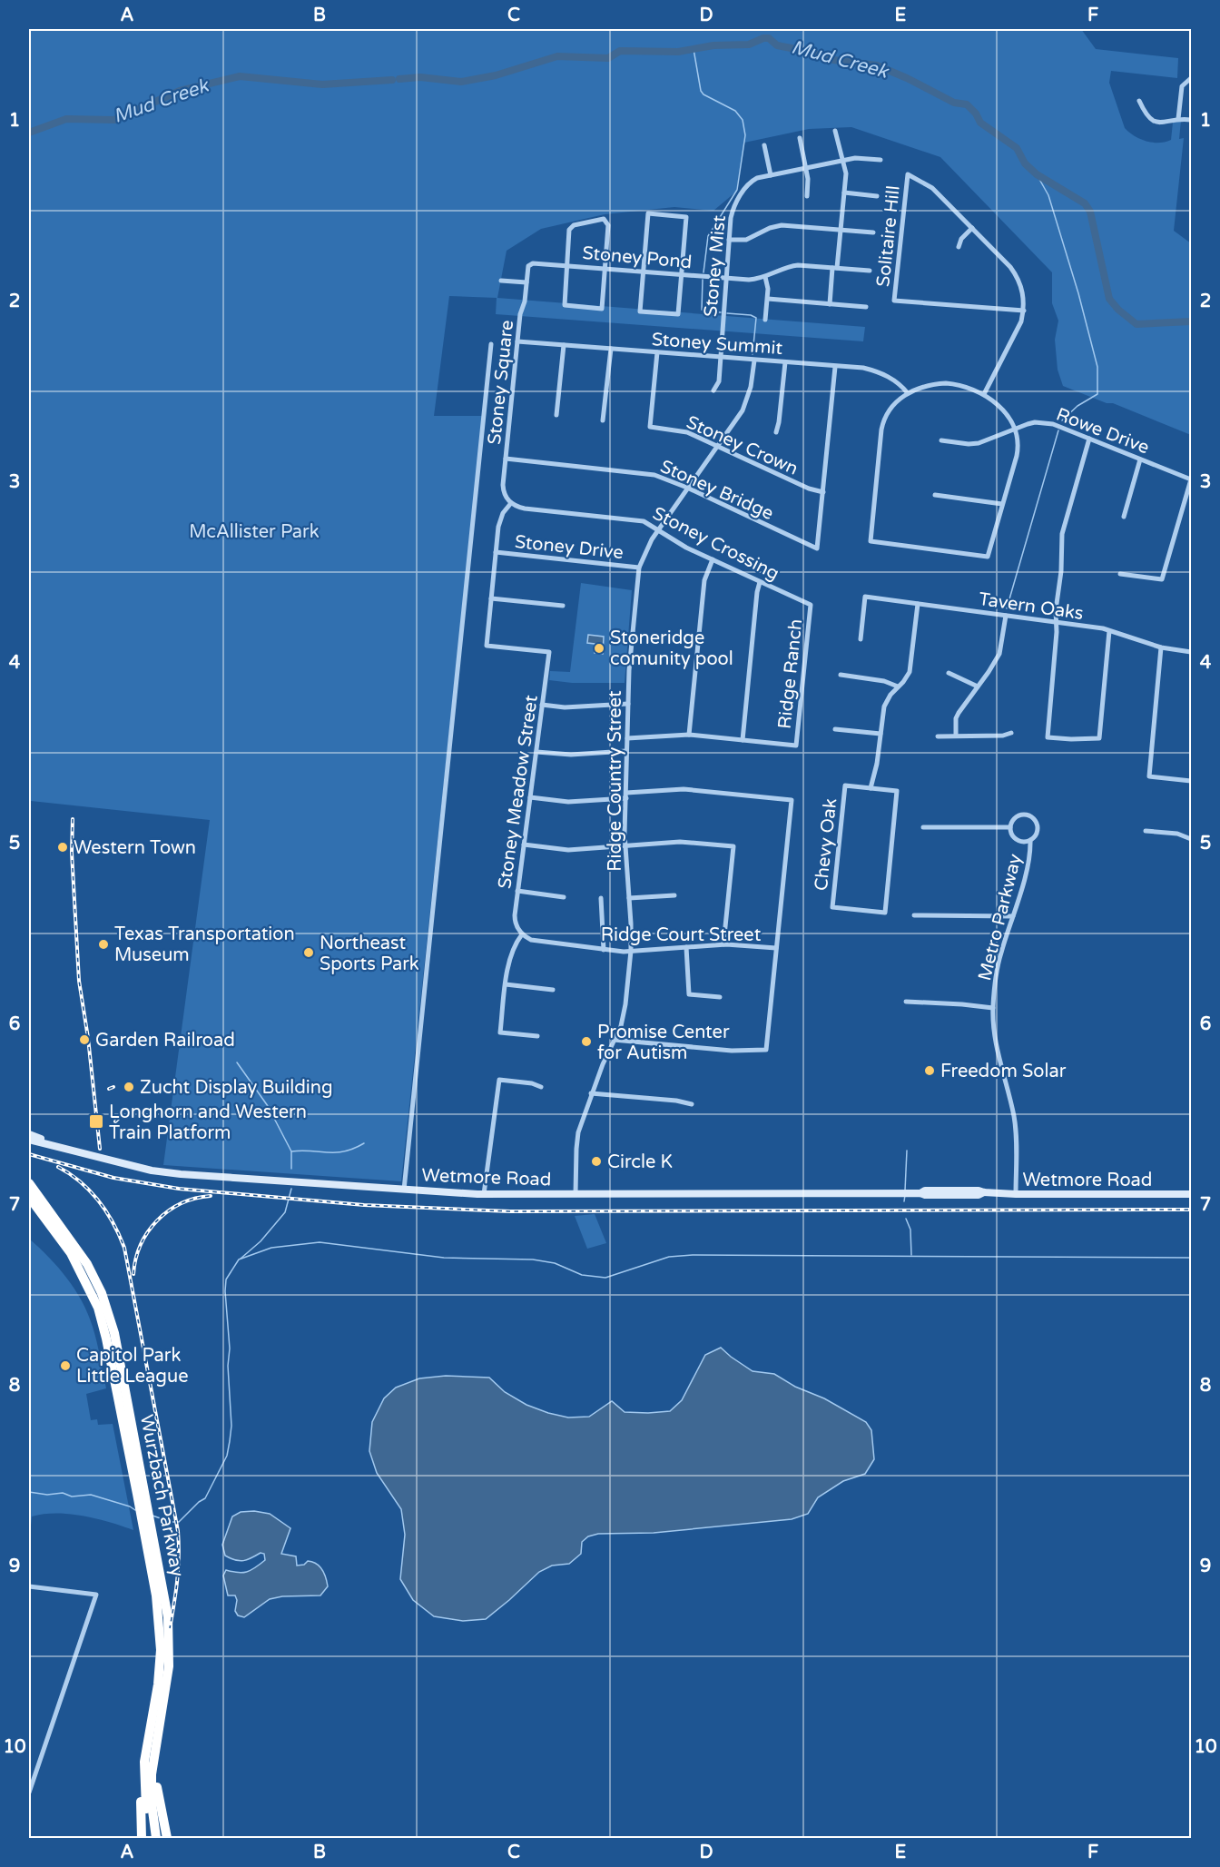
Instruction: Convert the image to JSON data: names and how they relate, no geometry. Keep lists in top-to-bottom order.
{
  "streets": {
    "highway": ["Wurzbach Parkway"],
    "main road": ["Wetmore Road"],
    "street": [
      "Solitaire Hill",
      "Stoney Pond",
      "Stoney Mist",
      "Stoney Summit",
      "Stoney Square",
      "Rowe Drive",
      "Stoney Crown",
      "Stoney Bridge",
      "Stoney Crossing",
      "Stoney Drive",
      "Tavern Oaks",
      "Ridge Ranch",
      "Ridge Country Street",
      "Stoney Meadow Street",
      "Chevy Oak",
      "Metro Parkway",
      "Ridge Court Street"
    ]
  },
  "crossings": [
    ["Stoney Pond", "Stoney Mist"],
    ["Stoney Pond", "Stoney Square"],
    ["Stoney Mist", "Stoney Summit"],
    ["Stoney Summit", "Stoney Square"],
    ["Stoney Summit", "Rowe Drive"],
    ["Stoney Summit", "Stoney Crown"],
    ["Stoney Summit", "Ridge Country Street"],
    ["Stoney Square", "Stoney Bridge"],
    ["Stoney Square", "Stoney Crossing"],
    ["Stoney Crown", "Stoney Bridge"],
    ["Stoney Crown", "Ridge Country Street"],
    ["Stoney Bridge", "Ridge Country Street"],
    ["Stoney Crossing", "Ridge Ranch"],
    ["Stoney Crossing", "Ridge Country Street"],
    ["Stoney Drive", "Ridge Country Street"],
    ["Ridge Country Street", "Ridge Court Street"],
    ["Ridge Country Street", "Wetmore Road"],
    ["Stoney Meadow Street", "Ridge Court Street"],
    ["Metro Parkway", "Wetmore Road"]
  ],
  "water": ["Mud Creek"],
  "parks": ["McAllister Park"],
  "places": {
    "other": [
      "Stoneridge comunity pool",
      "Western Town",
      "Texas Transportation Museum",
      "Northeast Sports Park",
      "Garden Railroad",
      "Promise Center for Autism",
      "Freedom Solar",
      "Zucht Display Building",
      "Circle K",
      "Capitol Park Little League"
    ],
    "transit": ["Longhorn and Western Train Platform"]
  },
  "grid": {
    "columns": [
      "A",
      "B",
      "C",
      "D",
      "E",
      "F"
    ],
    "rows": [
      "1",
      "2",
      "3",
      "4",
      "5",
      "6",
      "7",
      "8",
      "9",
      "10"
    ]
  }
}
